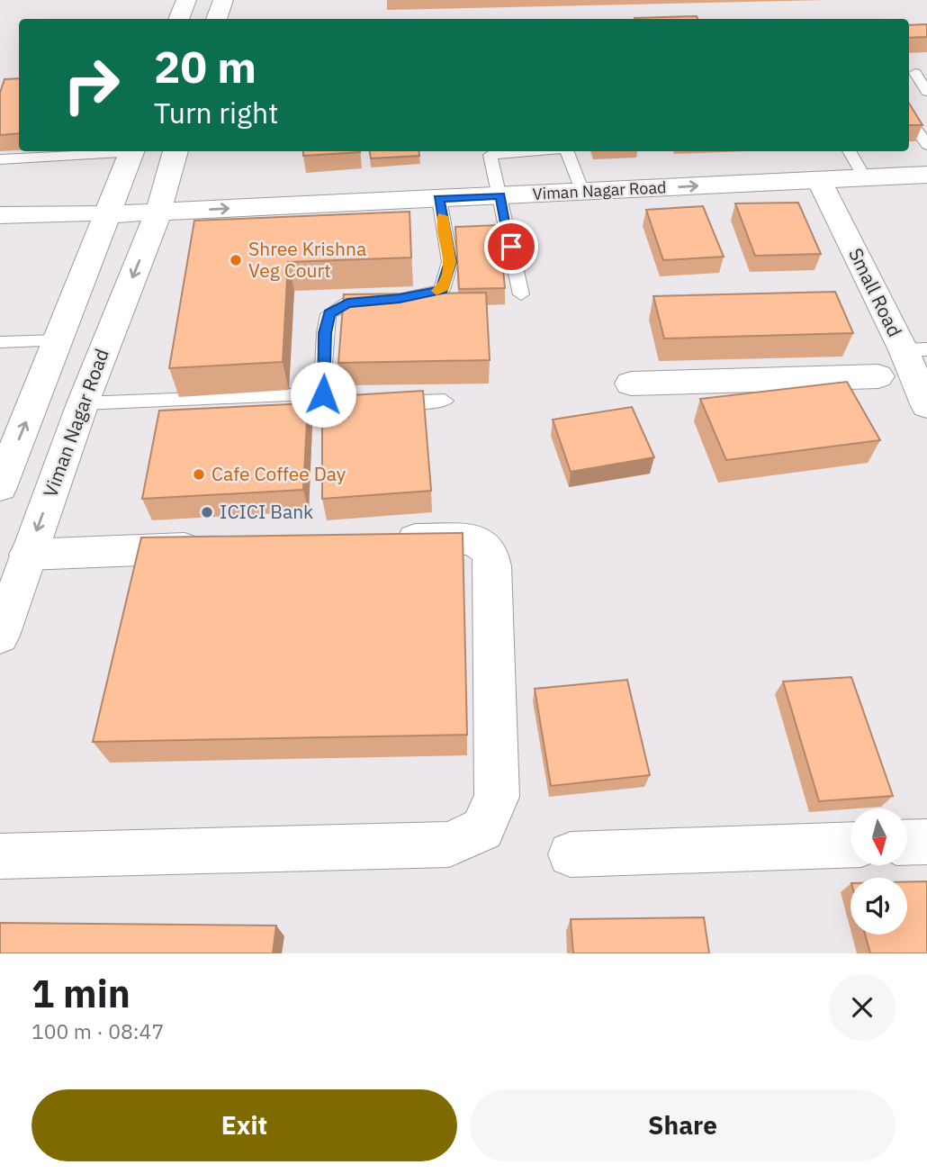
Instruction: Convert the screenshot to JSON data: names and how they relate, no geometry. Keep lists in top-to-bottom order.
{
  "streets": {
    "street": ["Viman Nagar Road", "Small Road"]
  },
  "crossings": [
    ["Viman Nagar Road", "Small Road"]
  ],
  "places": ["Shree Krishna Veg Court", "Cafe Coffee Day", "ICICI Bank"],
  "north": "bottom",
  "page": {
    "turn": ["20 m", "Turn right"],
    "heading": ["1 min", "100 m · 08:47"],
    "buttons": ["Exit", "Share"]
  }
}
